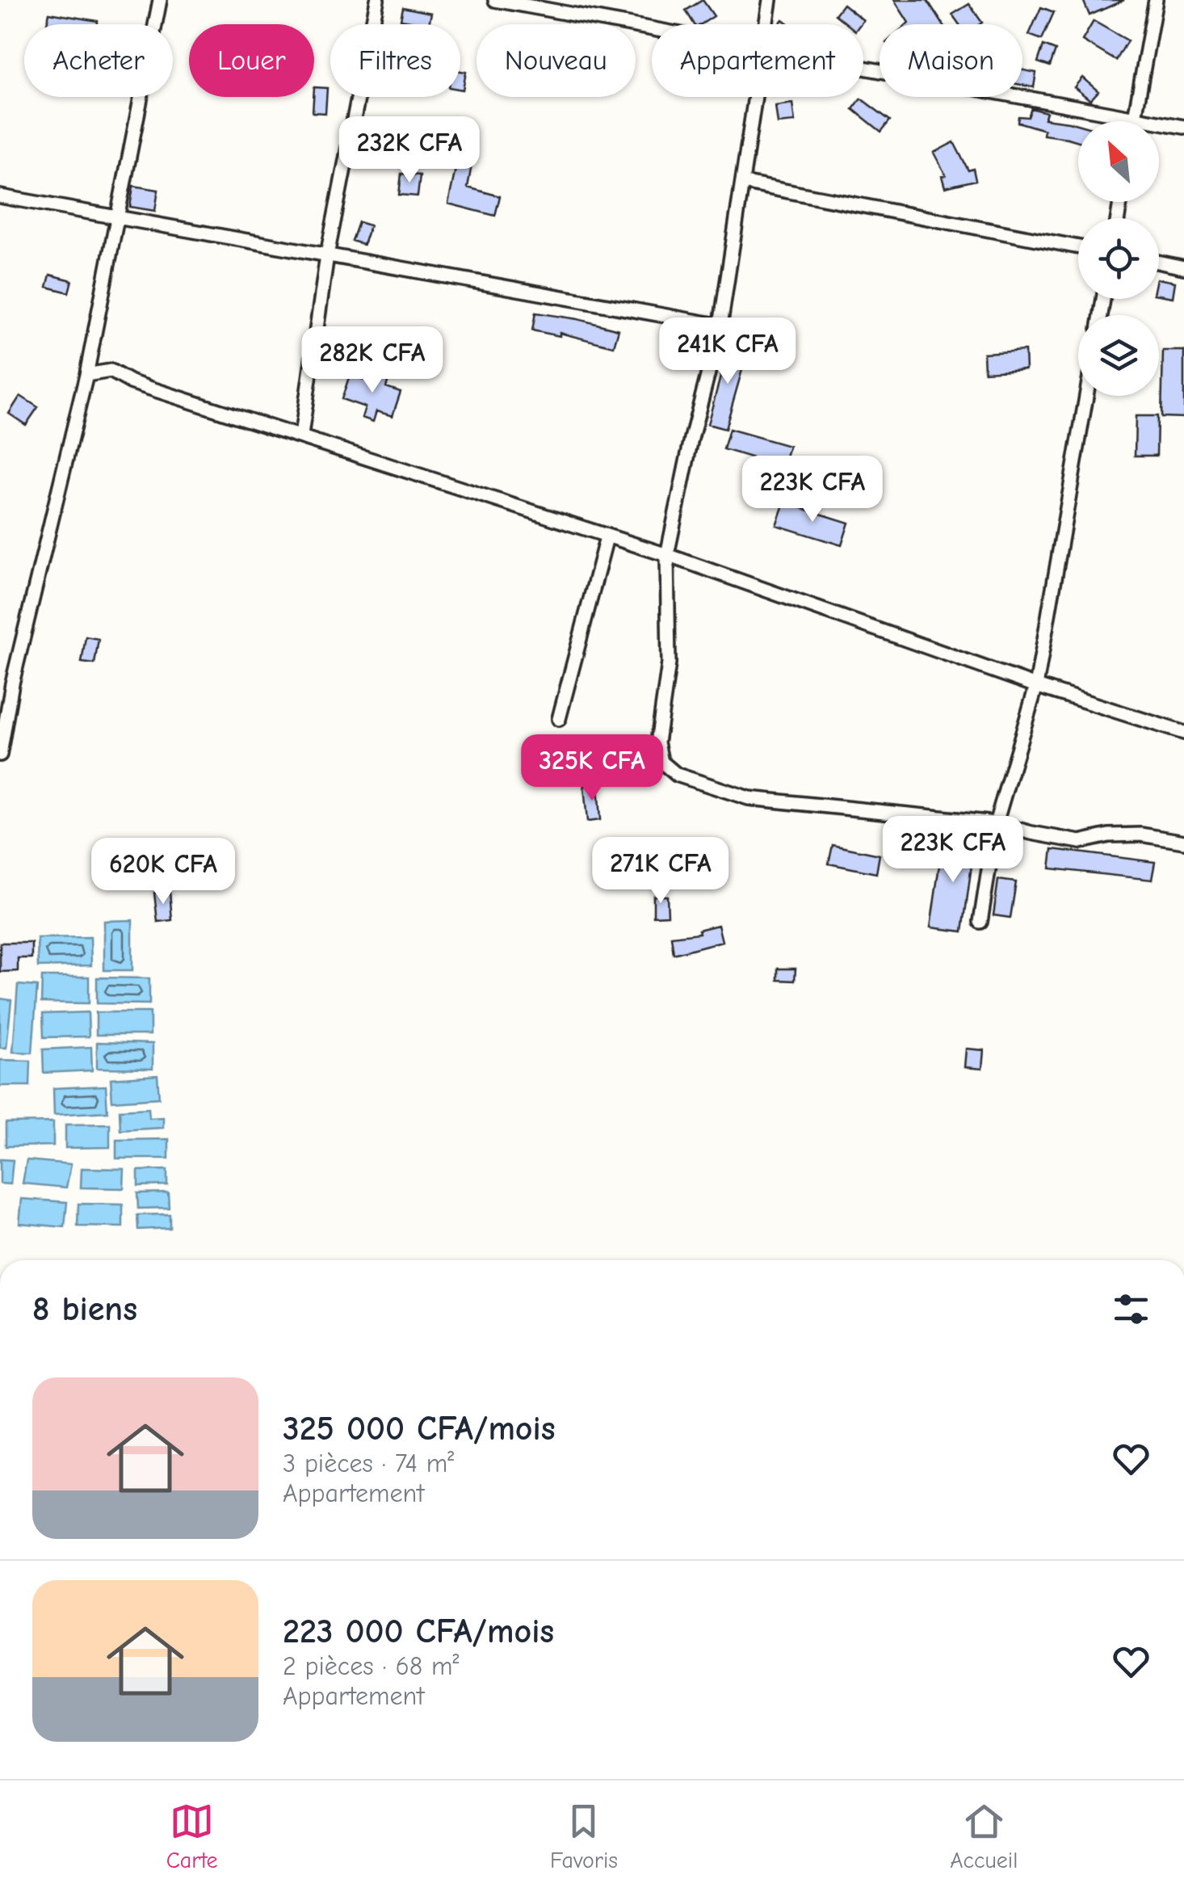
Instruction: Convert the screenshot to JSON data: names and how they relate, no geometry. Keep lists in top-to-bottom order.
{
  "north": "top left",
  "page": {
    "chip": [
      "Acheter",
      "Louer",
      "Filtres",
      "Nouveau",
      "Appartement",
      "Maison"
    ],
    "price": [
      "232K CFA",
      "241K CFA",
      "282K CFA",
      "223K CFA",
      "325K CFA",
      "223K CFA",
      "271K CFA",
      "620K CFA"
    ],
    "heading": "8 biens",
    "list": [
      {
        "name": "325 000 CFA/mois",
        "note": "3 pièces · 74 m² · Appartement"
      },
      {
        "name": "223 000 CFA/mois",
        "note": "2 pièces · 68 m² · Appartement"
      }
    ],
    "tabs": ["Carte", "Favoris", "Accueil"]
  }
}
